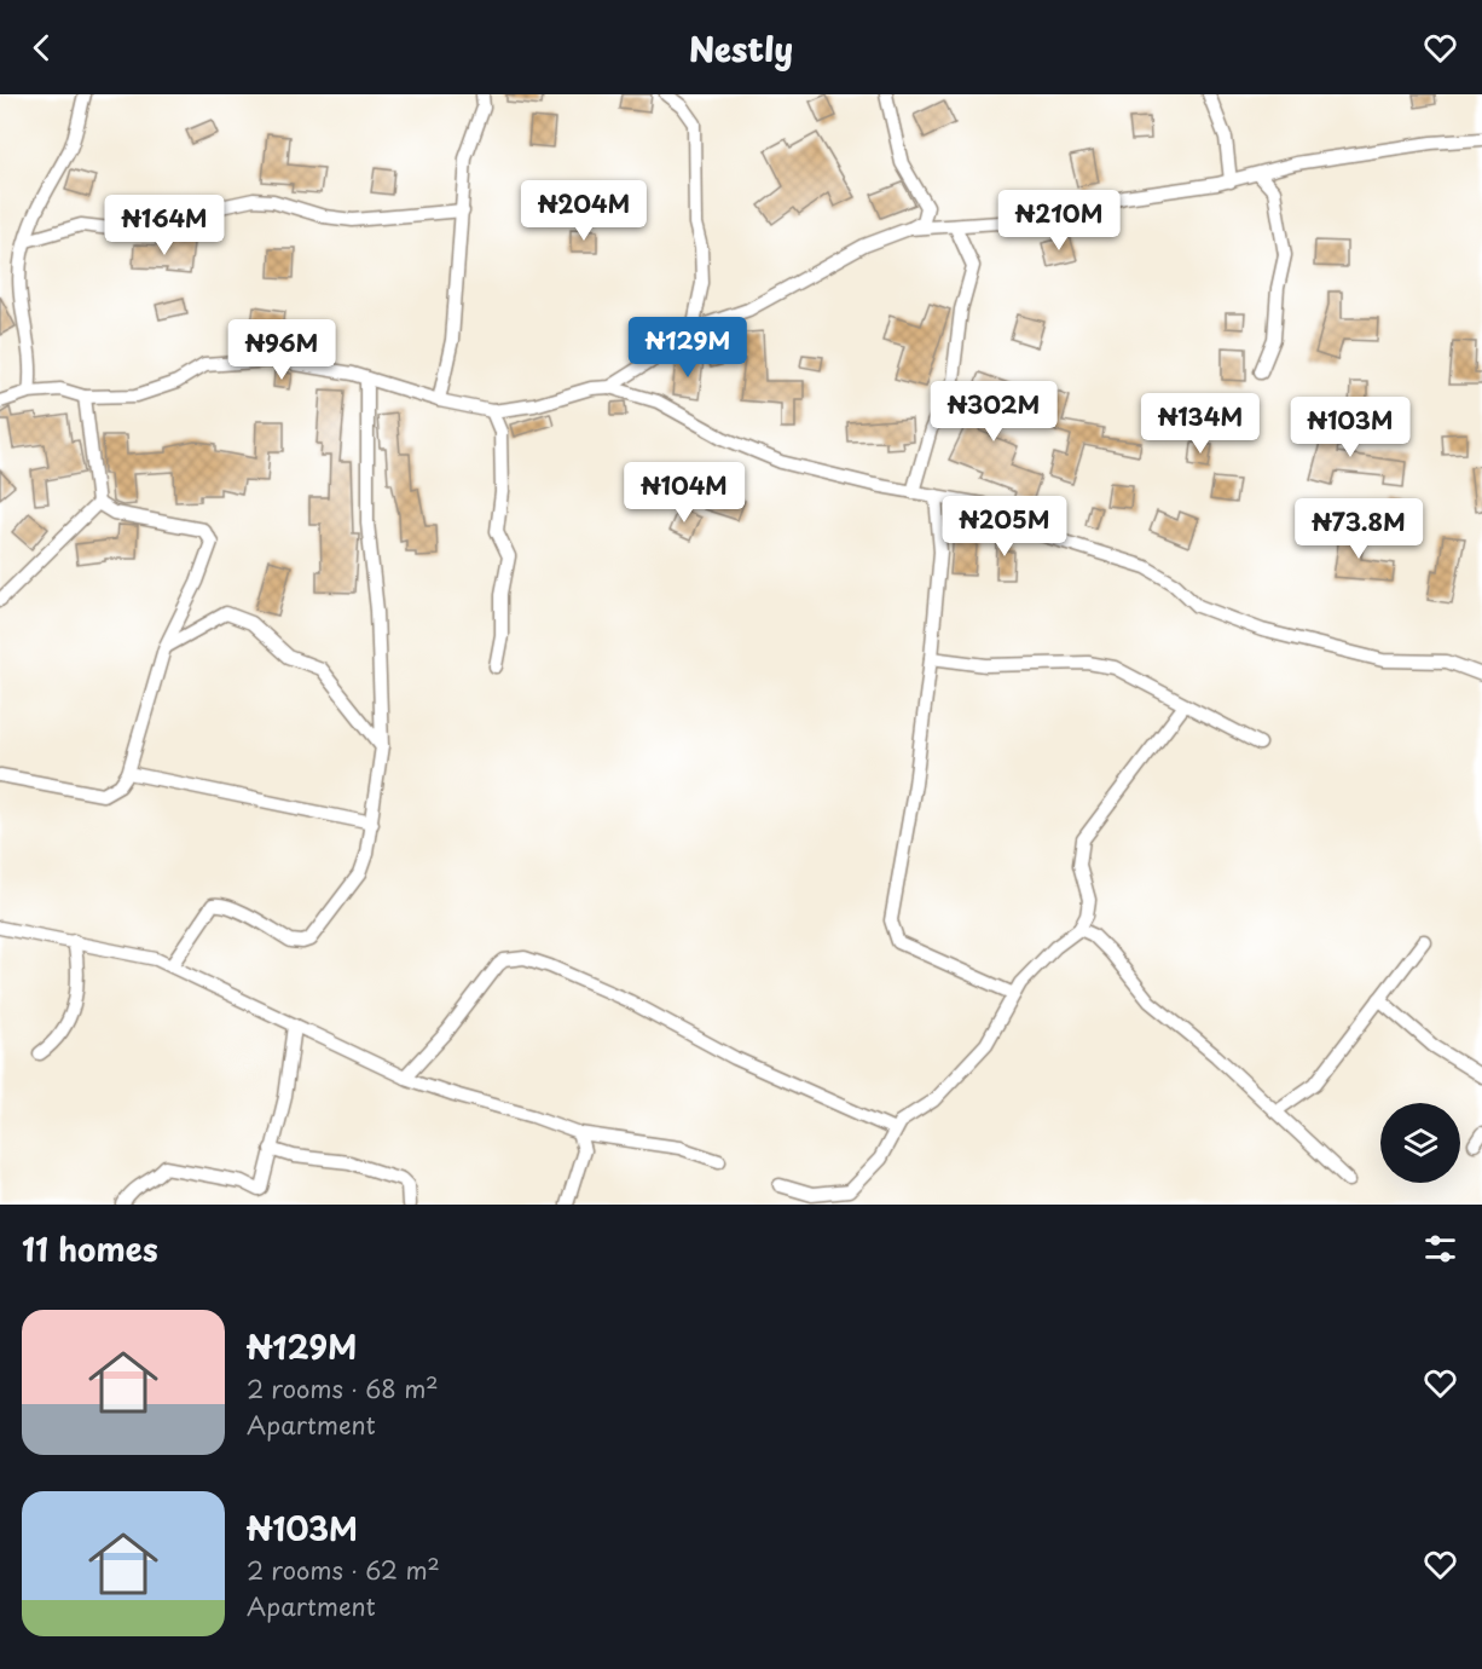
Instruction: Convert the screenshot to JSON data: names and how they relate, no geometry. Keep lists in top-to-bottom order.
{
  "page": {
    "header": "Nestly",
    "price": [
      "₦204M",
      "₦210M",
      "₦164M",
      "₦129M",
      "₦96M",
      "₦302M",
      "₦134M",
      "₦103M",
      "₦104M",
      "₦205M",
      "₦73.8M"
    ],
    "heading": "11 homes",
    "list": [
      {
        "name": "₦129M",
        "note": "2 rooms · 68 m² · Apartment"
      },
      {
        "name": "₦103M",
        "note": "2 rooms · 62 m² · Apartment"
      }
    ]
  }
}
